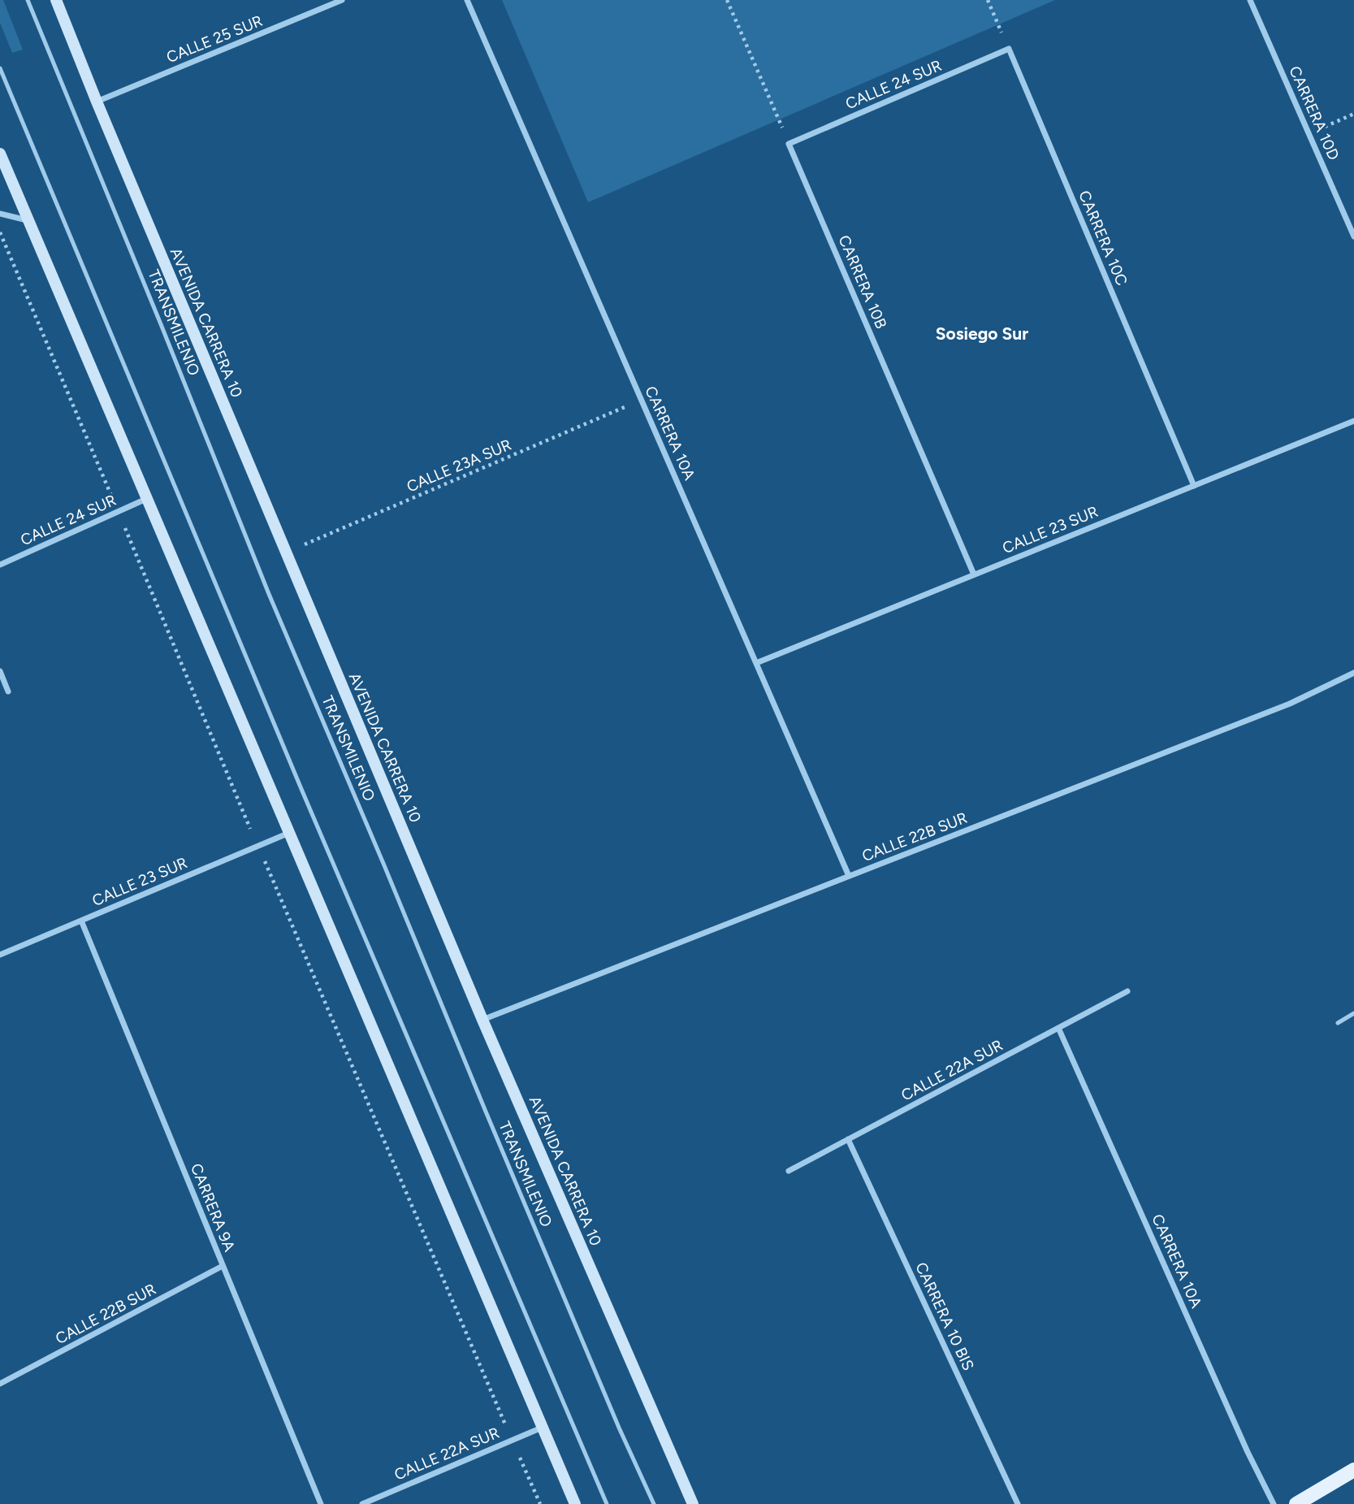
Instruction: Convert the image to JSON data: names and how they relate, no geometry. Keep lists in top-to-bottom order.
{
  "streets": {
    "main road": ["AVENIDA CARRERA 10"],
    "street": [
      "CALLE 25 SUR",
      "CALLE 24 SUR",
      "CARRERA 10D",
      "CARRERA 10C",
      "CARRERA 10B",
      "CARRERA 10A",
      "CALLE 23 SUR",
      "CALLE 22B SUR",
      "CALLE 22A SUR",
      "CARRERA 9A",
      "CARRERA 10 BIS"
    ],
    "lane": ["TRANSMILENIO"],
    "path": ["CALLE 23A SUR"]
  },
  "crossings": [
    ["CALLE 25 SUR", "AVENIDA CARRERA 10"],
    ["CALLE 24 SUR", "CARRERA 10C"],
    ["CALLE 24 SUR", "CARRERA 10B"],
    ["CARRERA 10C", "CALLE 23 SUR"],
    ["CARRERA 10B", "CALLE 23 SUR"],
    ["AVENIDA CARRERA 10", "CALLE 23A SUR"],
    ["AVENIDA CARRERA 10", "CALLE 22B SUR"],
    ["CARRERA 10A", "CALLE 23A SUR"],
    ["CARRERA 10A", "CALLE 23 SUR"],
    ["CARRERA 10A", "CALLE 22B SUR"],
    ["CARRERA 10A", "CALLE 22A SUR"],
    ["CALLE 23 SUR", "CARRERA 9A"],
    ["CALLE 22B SUR", "CARRERA 9A"],
    ["CALLE 22A SUR", "CARRERA 10 BIS"]
  ],
  "districts": ["Sosiego Sur"]
}
